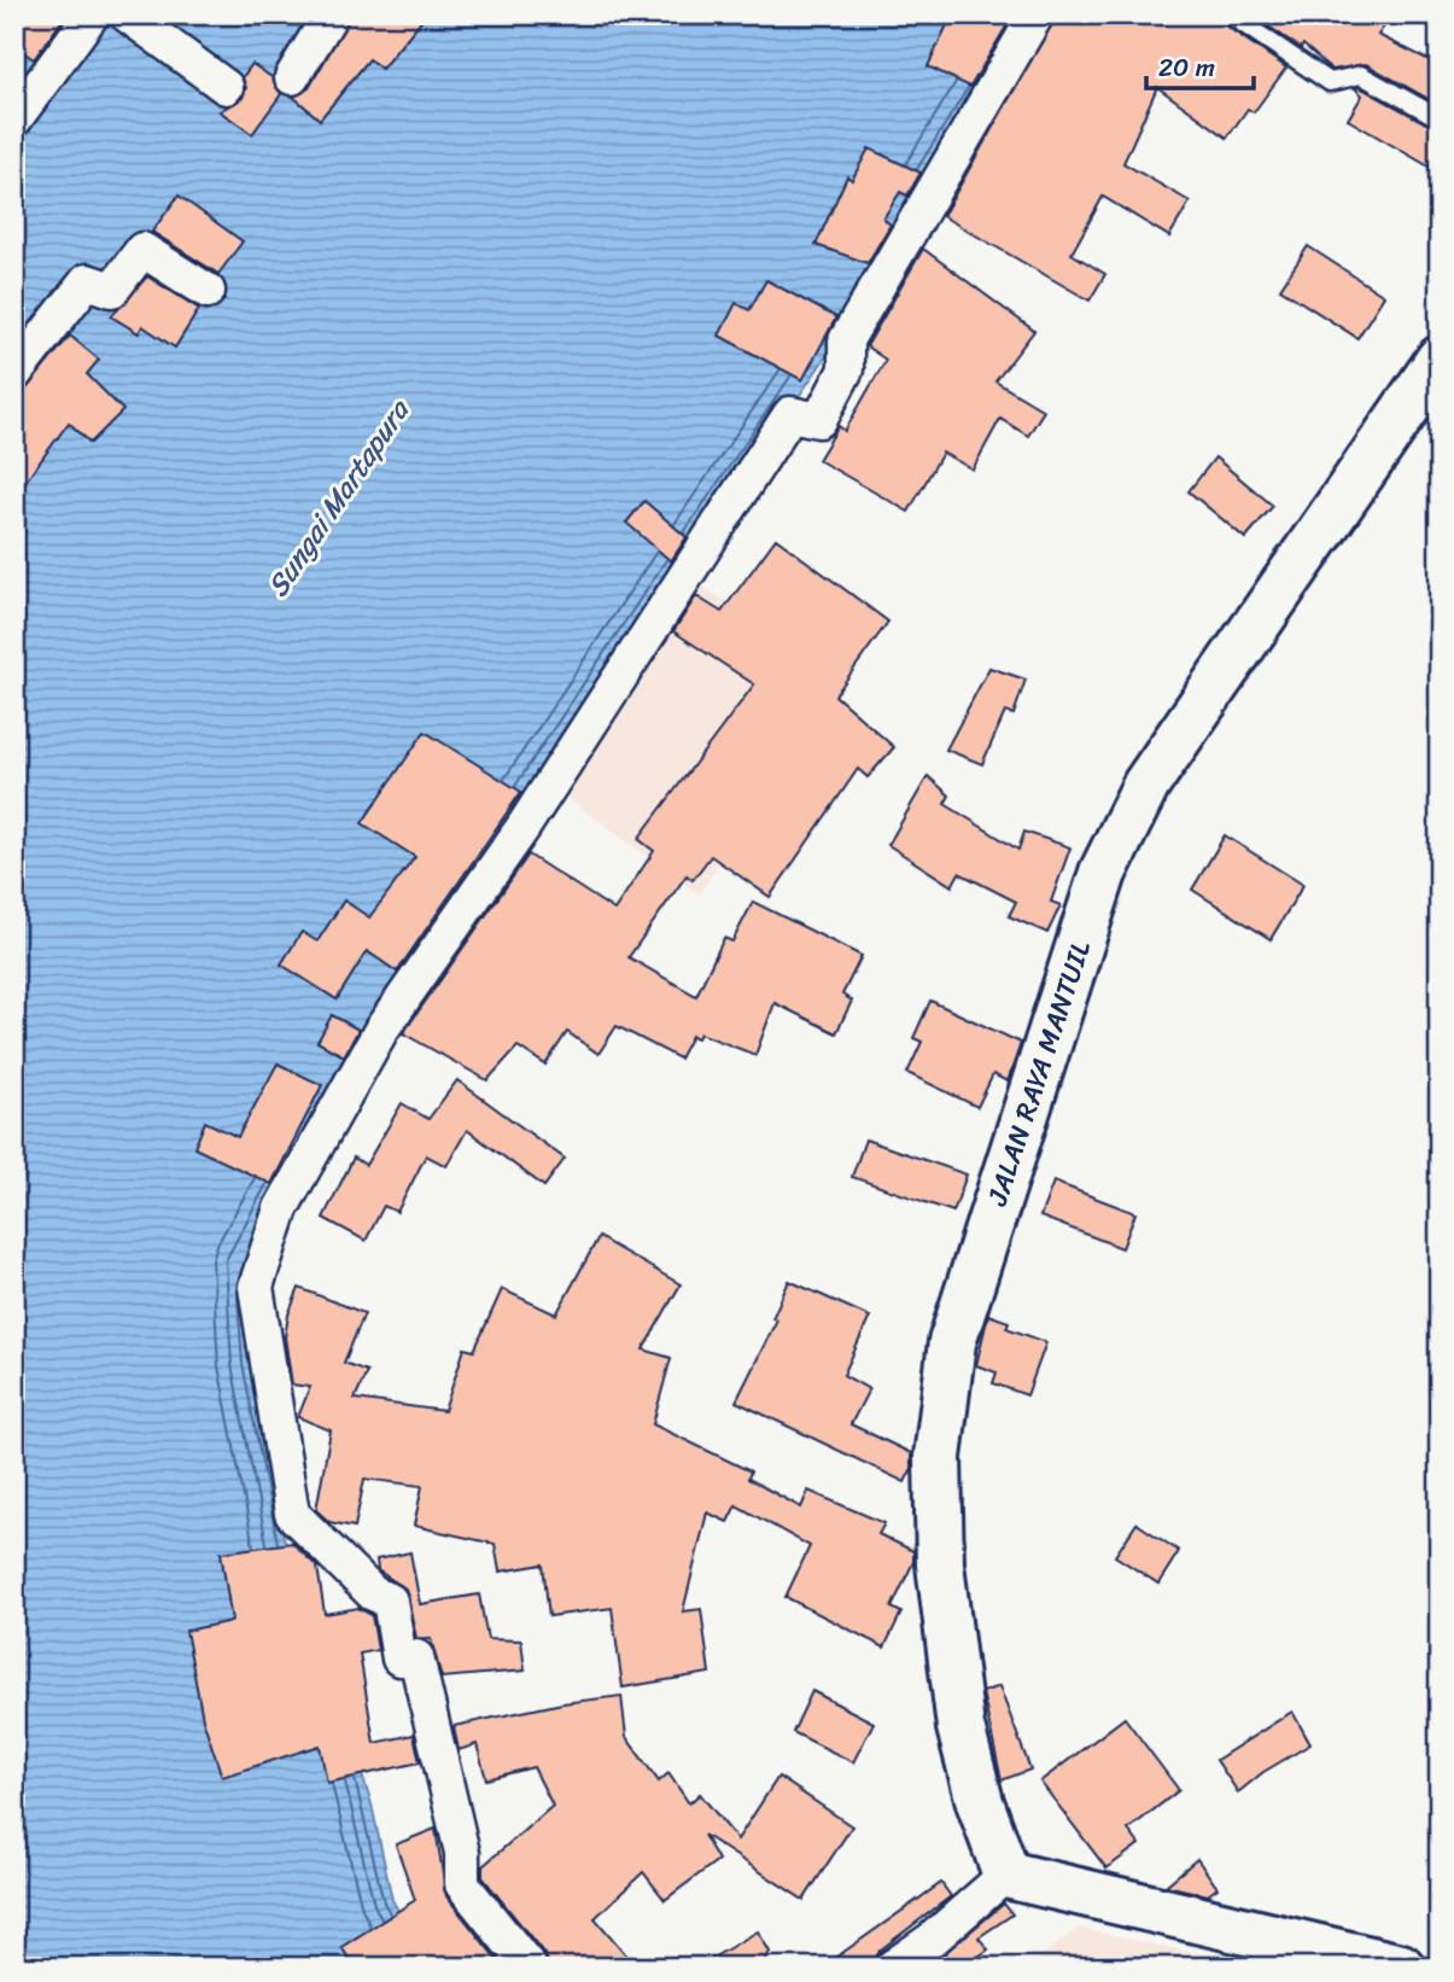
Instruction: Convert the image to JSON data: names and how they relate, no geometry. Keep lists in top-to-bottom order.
{
  "streets": {
    "street": ["JALAN RAYA MANTUIL"]
  },
  "water": ["Sungai Martapura"],
  "scale_bar": "20 m"
}
